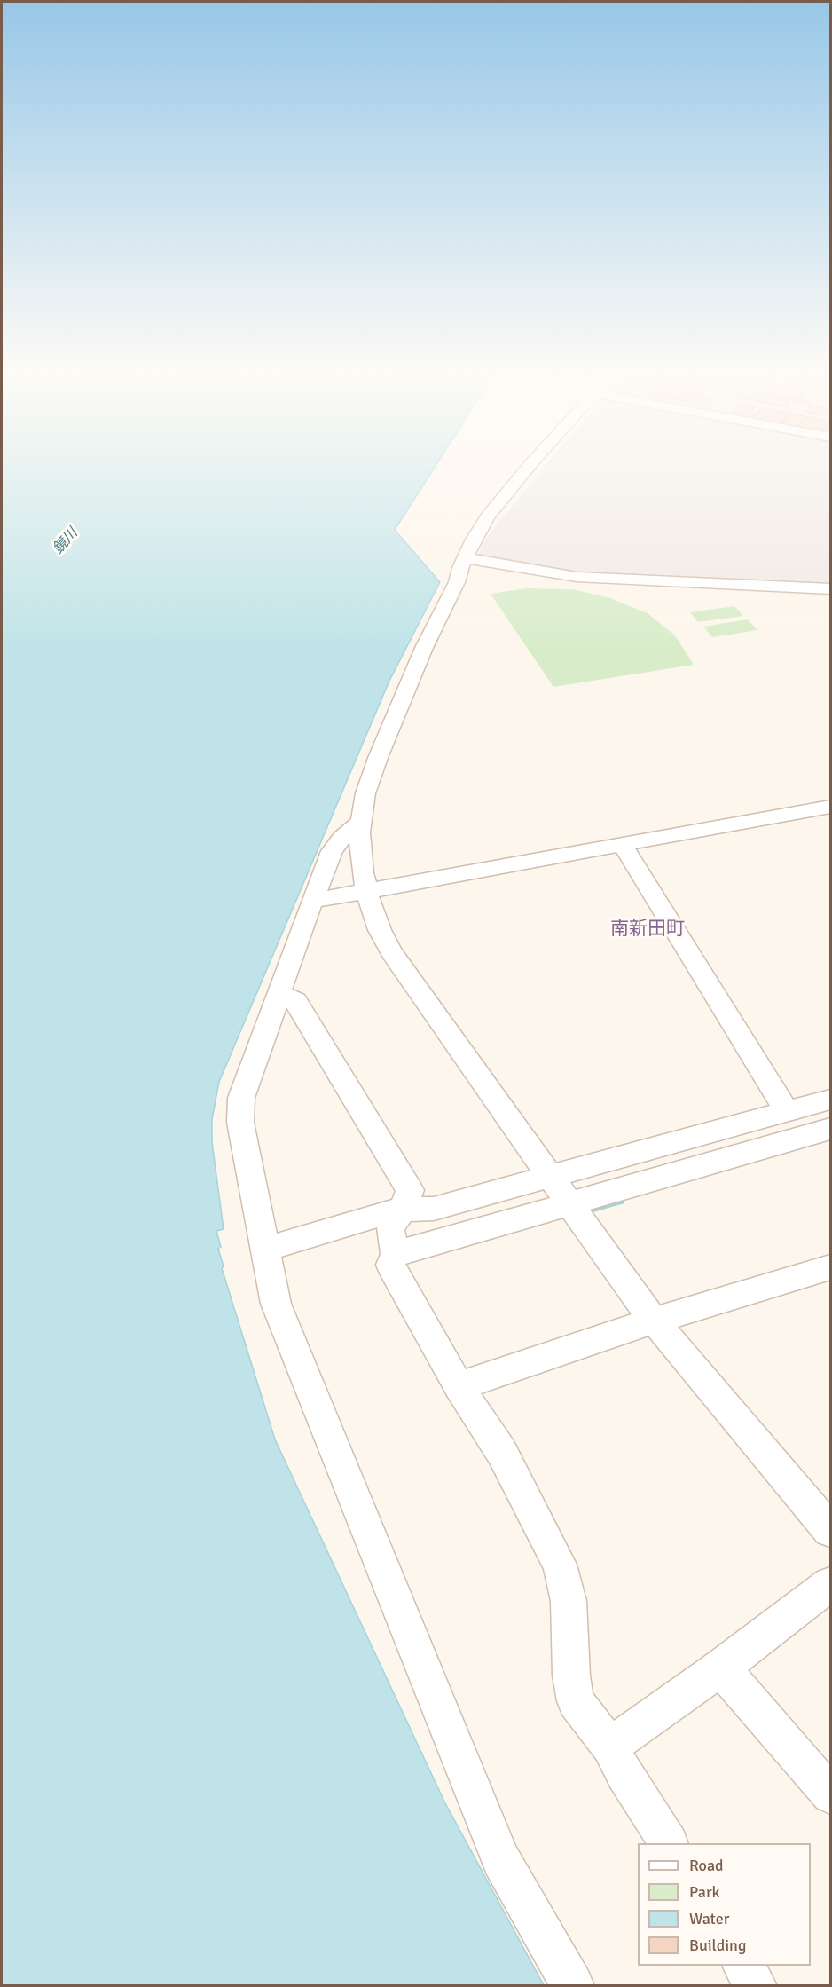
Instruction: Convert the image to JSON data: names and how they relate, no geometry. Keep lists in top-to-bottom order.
{
  "districts": ["南新田町"],
  "water": ["鏡川"],
  "legend": [
    "Road",
    "Park",
    "Water",
    "Building"
  ]
}
